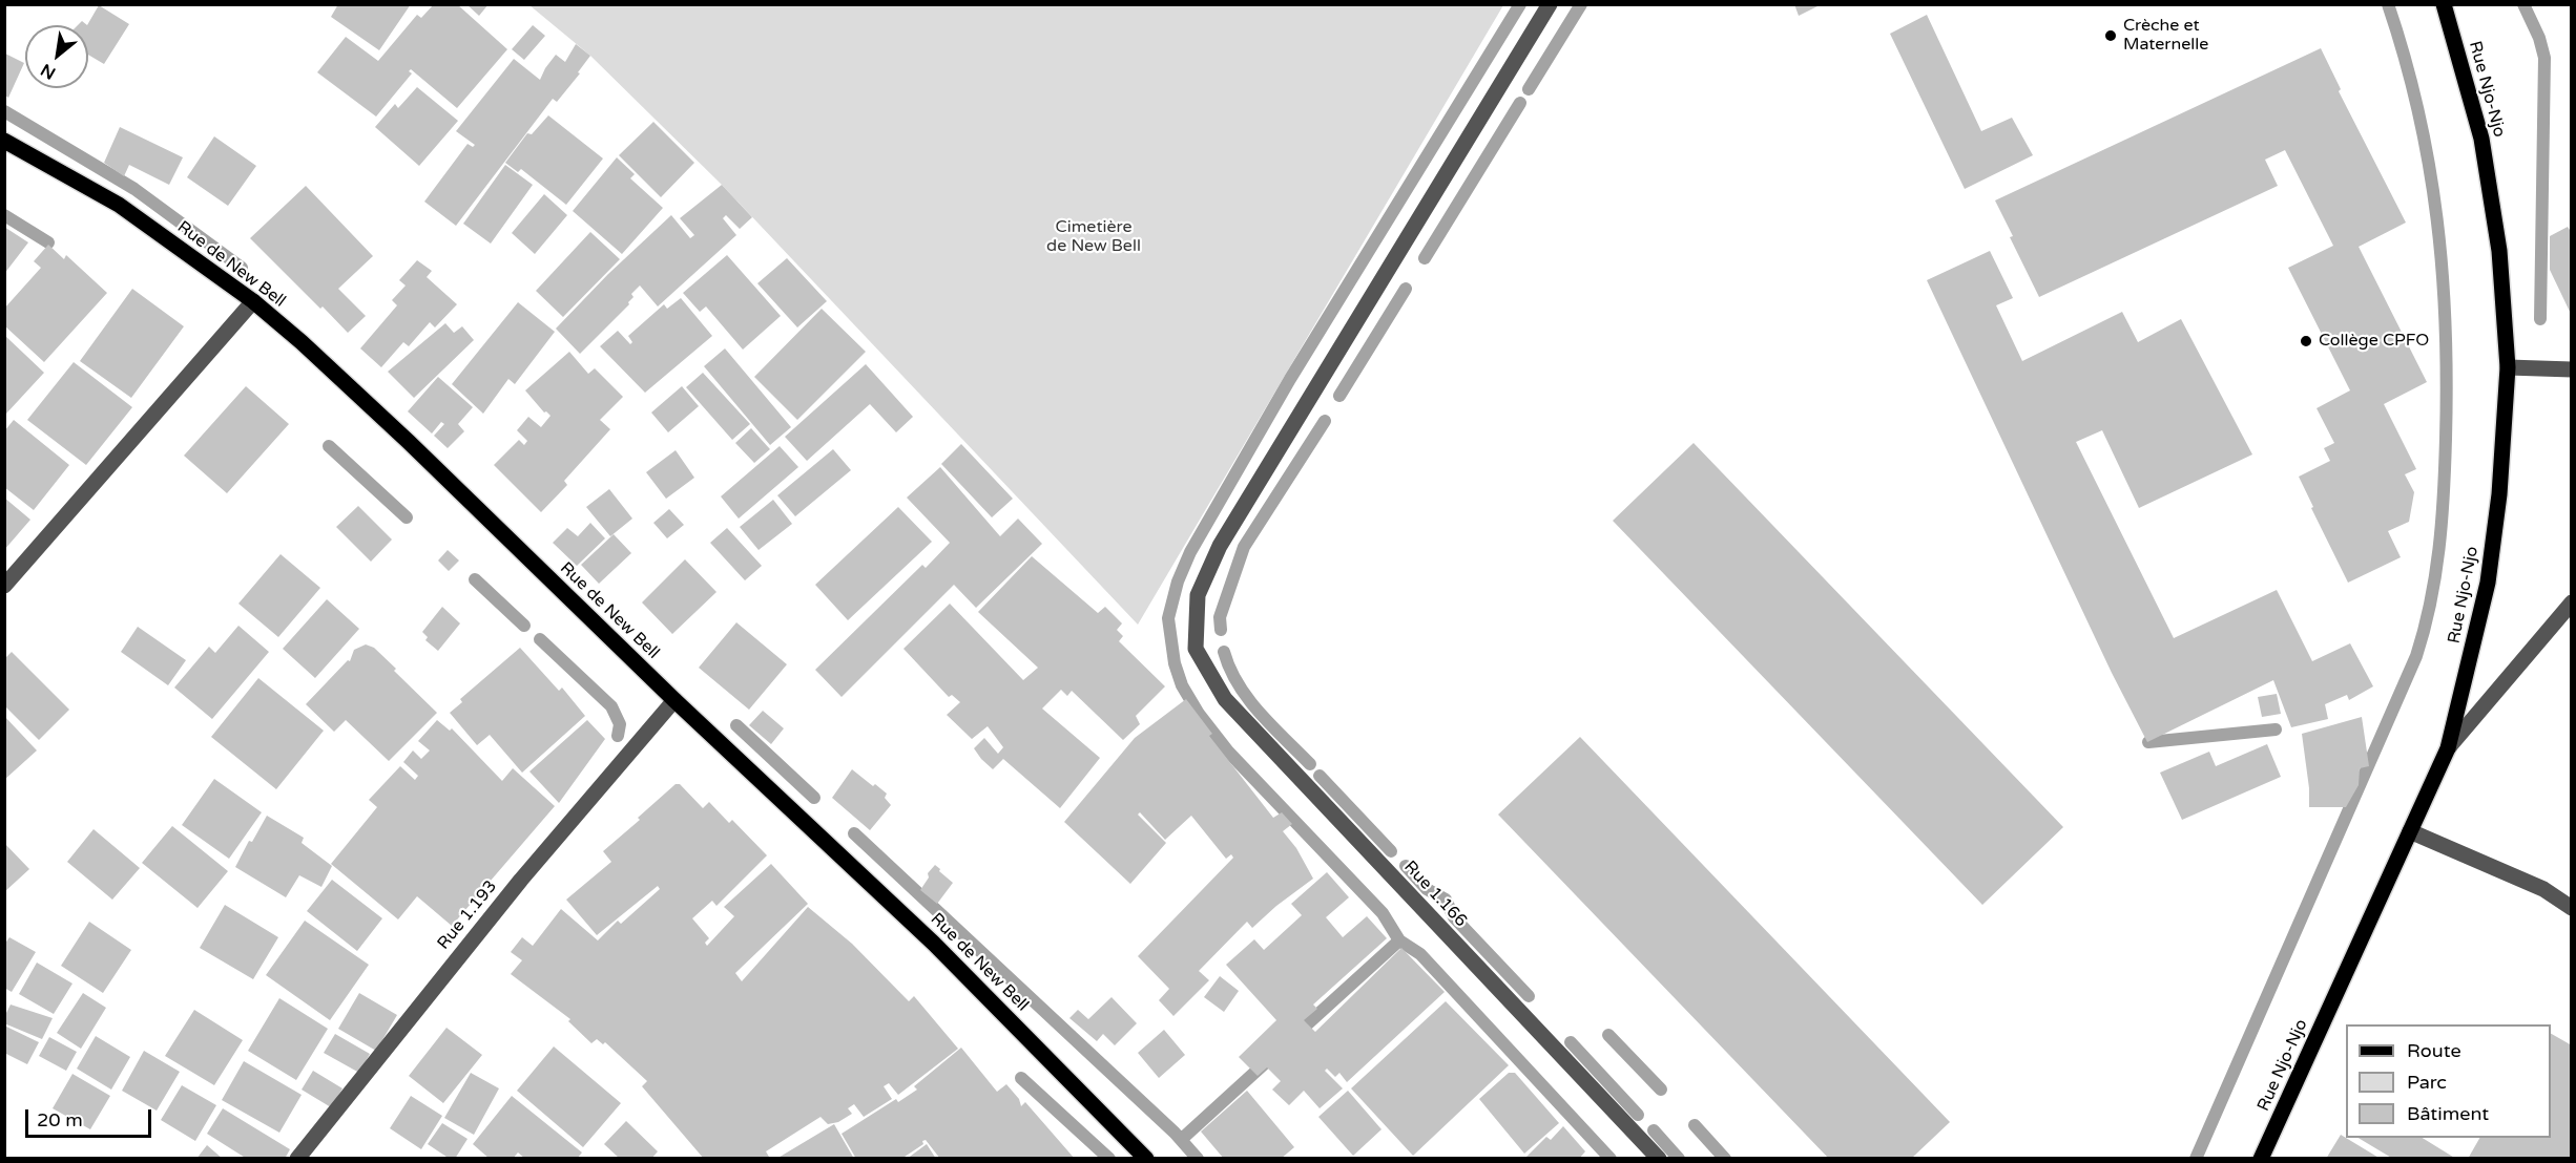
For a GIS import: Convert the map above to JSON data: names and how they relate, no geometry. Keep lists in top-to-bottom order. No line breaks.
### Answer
{"streets":{"main road":["Rue Njo-Njo","Rue de New Bell"],"street":["Rue 1.166","Rue 1.193"]},"crossings":[["Rue de New Bell","Rue 1.193"]],"parks":["Cimetière de New Bell"],"places":["Crèche et Maternelle","Collège CPFO"],"legend":["Route","Parc","Bâtiment"],"scale_bar":"20 m","north":"bottom left"}
